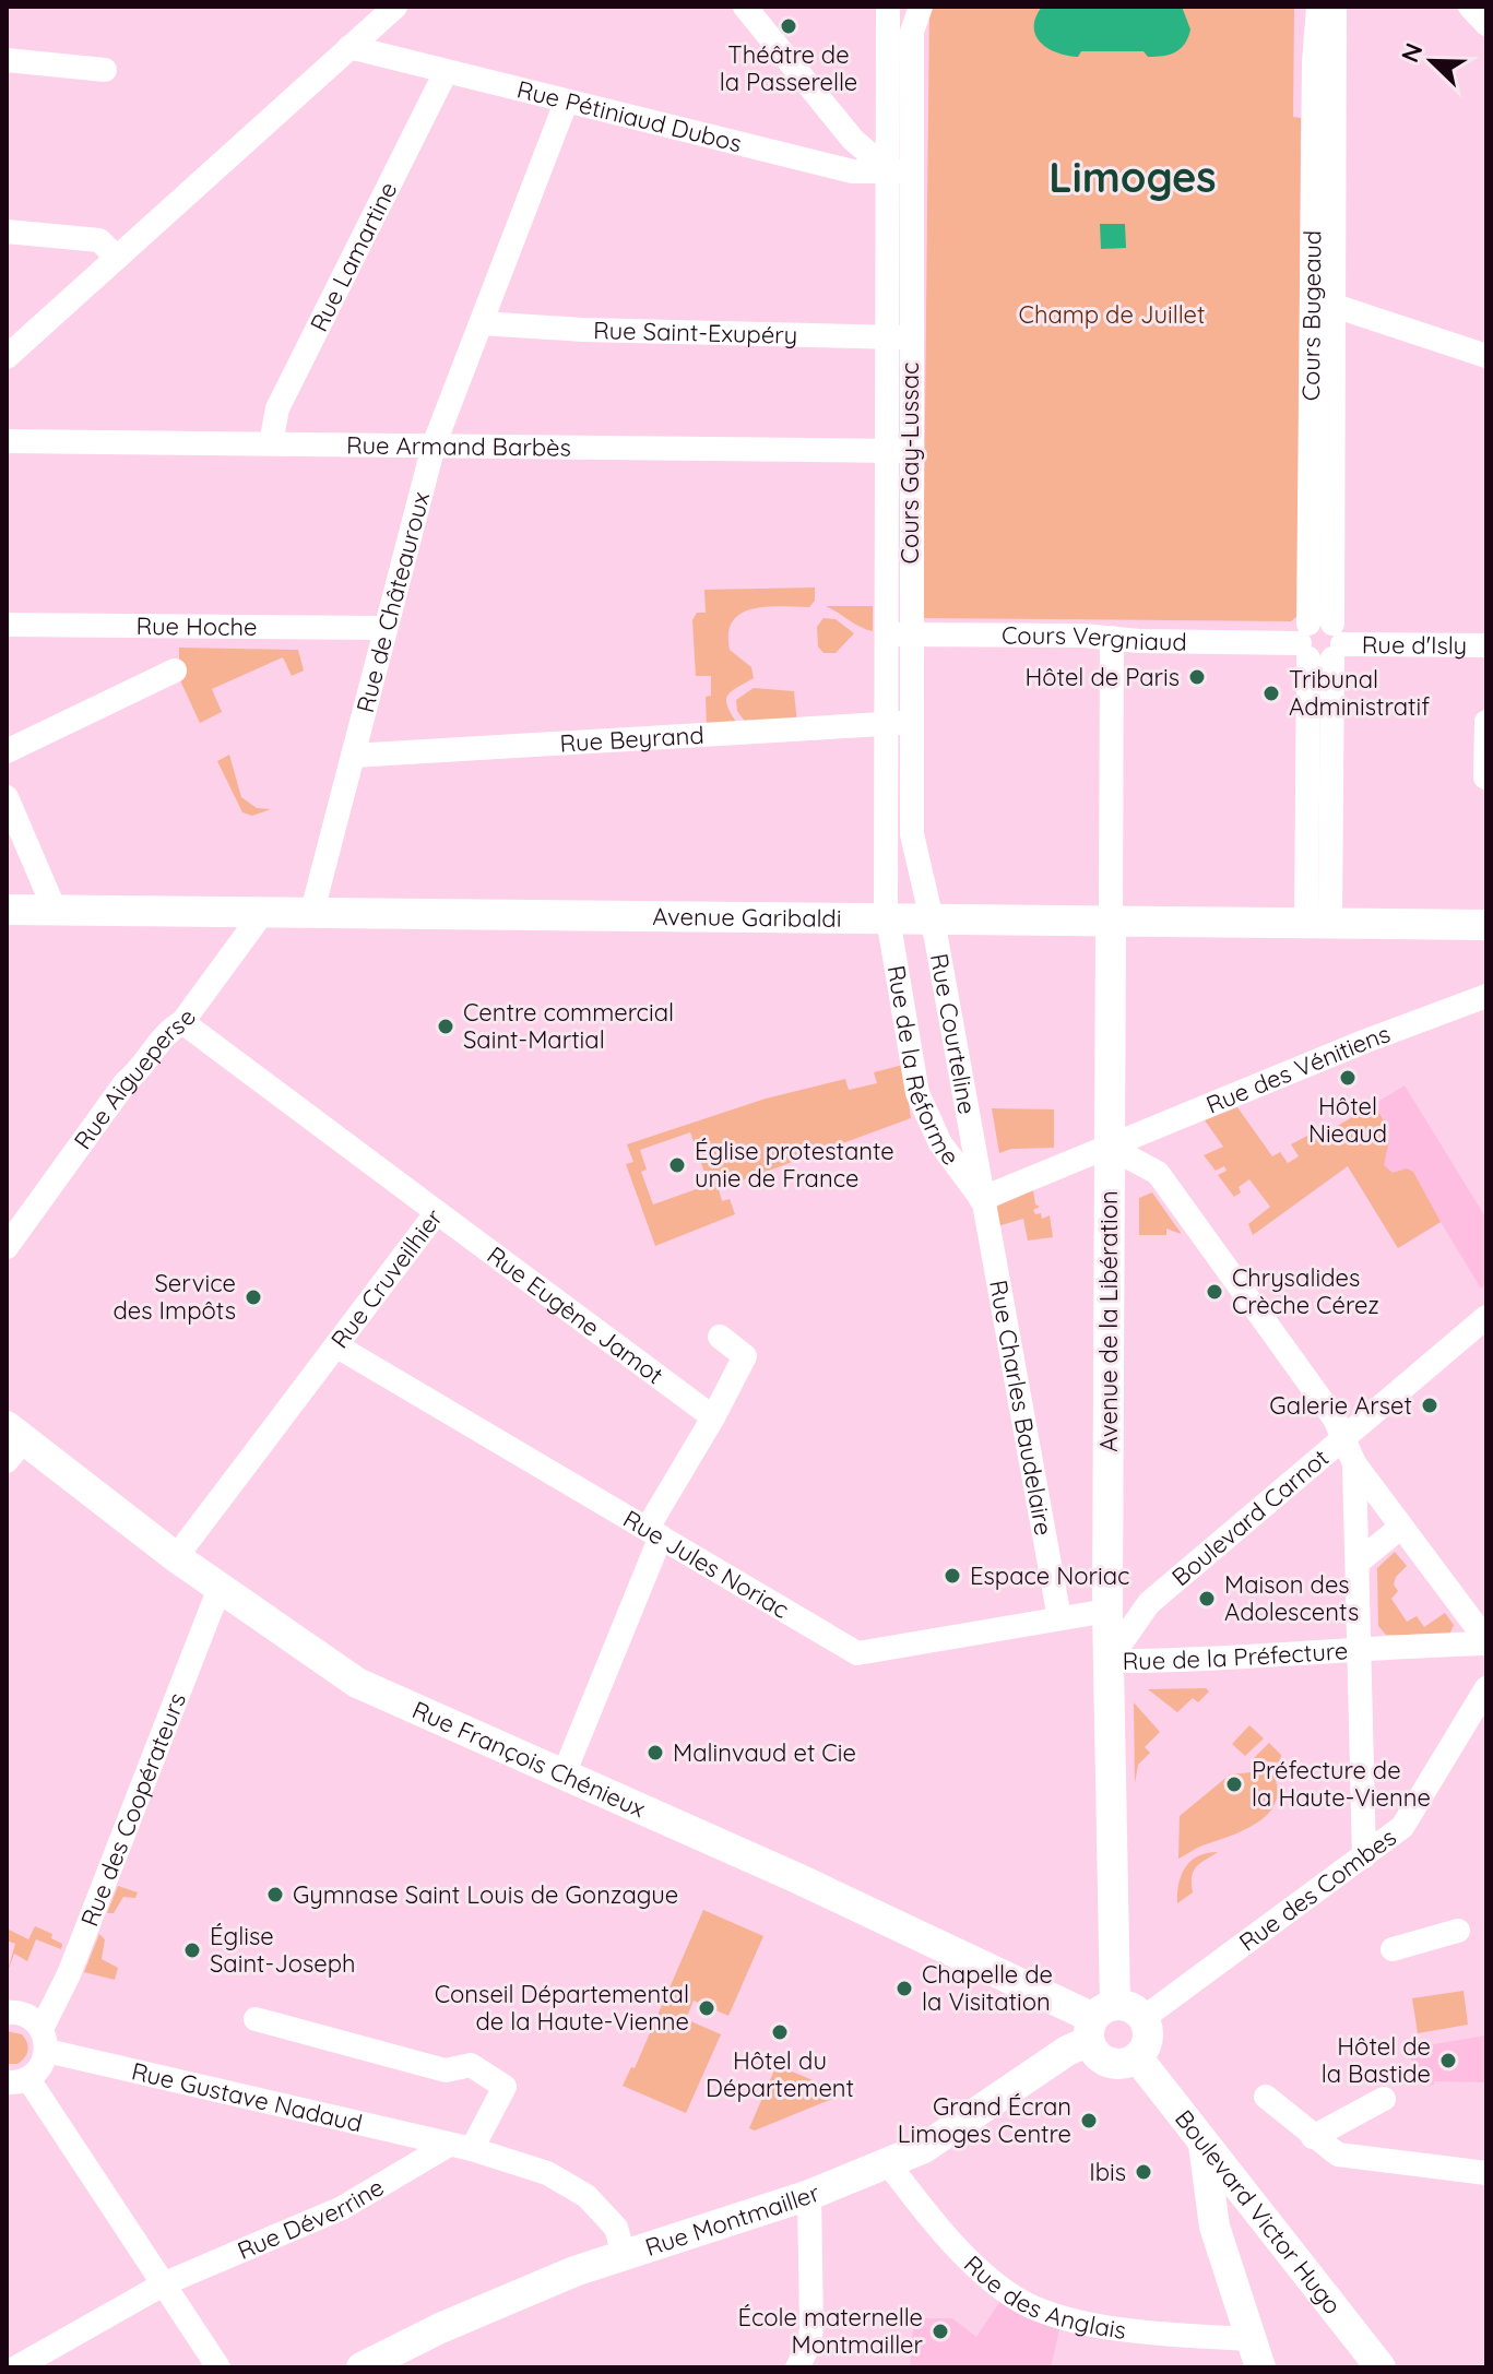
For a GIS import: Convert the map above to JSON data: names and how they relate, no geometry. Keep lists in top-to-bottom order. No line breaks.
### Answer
{"streets":{"main road":["Avenue Garibaldi","Avenue de la Libération","Rue François Chénieux","Boulevard Victor Hugo","Rue Montmailler"],"street":["Rue Pétiniaud Dubos","Rue Lamartine","Cours Bugeaud","Rue Saint-Exupéry","Rue Armand Barbès","Cours Gay-Lussac","Rue de Châteauroux","Rue Hoche","Cours Vergniaud","Rue d'Isly","Rue Beyrand","Rue Courteline","Rue de la Réforme","Rue des Vénitiens","Rue Aigueperse","Rue Cruveilhier","Rue Eugène Jamot","Rue Charles Baudelaire","Boulevard Carnot","Rue Jules Noriac","Rue de la Préfecture","Rue des Coopérateurs","Rue des Combes","Rue Gustave Nadaud","Rue Déverrine","Rue des Anglais"]},"crossings":[["Rue Pétiniaud Dubos","Rue Lamartine"],["Rue Pétiniaud Dubos","Cours Gay-Lussac"],["Rue Pétiniaud Dubos","Rue de Châteauroux"],["Rue Lamartine","Rue Armand Barbès"],["Cours Bugeaud","Cours Vergniaud"],["Cours Bugeaud","Rue d'Isly"],["Cours Bugeaud","Avenue Garibaldi"],["Rue Saint-Exupéry","Cours Gay-Lussac"],["Rue Saint-Exupéry","Rue de Châteauroux"],["Rue Armand Barbès","Cours Gay-Lussac"],["Rue Armand Barbès","Rue de Châteauroux"],["Cours Gay-Lussac","Cours Vergniaud"],["Cours Gay-Lussac","Rue Beyrand"],["Cours Gay-Lussac","Avenue Garibaldi"],["Cours Gay-Lussac","Rue Courteline"],["Cours Gay-Lussac","Rue de la Réforme"],["Rue de Châteauroux","Rue Hoche"],["Rue de Châteauroux","Rue Beyrand"],["Rue de Châteauroux","Avenue Garibaldi"],["Cours Vergniaud","Rue d'Isly"],["Cours Vergniaud","Avenue de la Libération"],["Avenue Garibaldi","Rue Courteline"],["Avenue Garibaldi","Rue de la Réforme"],["Avenue Garibaldi","Rue Aigueperse"],["Avenue Garibaldi","Avenue de la Libération"],["Rue Courteline","Rue de la Réforme"],["Rue Courteline","Rue des Vénitiens"],["Rue Courteline","Rue Charles Baudelaire"],["Rue de la Réforme","Rue des Vénitiens"],["Rue de la Réforme","Rue Charles Baudelaire"],["Rue des Vénitiens","Avenue de la Libération"],["Rue des Vénitiens","Rue Charles Baudelaire"],["Rue Aigueperse","Rue Cruveilhier"],["Rue Cruveilhier","Rue Eugène Jamot"],["Rue Cruveilhier","Rue Jules Noriac"],["Rue Cruveilhier","Rue François Chénieux"],["Avenue de la Libération","Boulevard Carnot"],["Avenue de la Libération","Rue Jules Noriac"],["Avenue de la Libération","Rue de la Préfecture"],["Avenue de la Libération","Rue François Chénieux"],["Avenue de la Libération","Rue des Combes"],["Avenue de la Libération","Boulevard Victor Hugo"],["Avenue de la Libération","Rue Montmailler"],["Rue Charles Baudelaire","Rue Jules Noriac"],["Boulevard Carnot","Rue de la Préfecture"],["Rue François Chénieux","Rue des Coopérateurs"],["Rue François Chénieux","Rue des Combes"],["Rue François Chénieux","Boulevard Victor Hugo"],["Rue François Chénieux","Rue Montmailler"],["Rue des Coopérateurs","Rue Gustave Nadaud"],["Rue des Combes","Boulevard Victor Hugo"],["Rue des Combes","Rue Montmailler"],["Rue Gustave Nadaud","Rue Montmailler"],["Rue Gustave Nadaud","Rue Déverrine"],["Boulevard Victor Hugo","Rue Montmailler"],["Rue Montmailler","Rue des Anglais"]],"districts":["Limoges"],"parks":["Champ de Juillet"],"places":["Théâtre de la Passerelle","Hôtel de Paris","Tribunal Administratif","Centre commercial Saint-Martial","Hôtel Nieaud","Église protestante unie de France","Chrysalides Crèche Cérez","Service des Impôts","Galerie Arset","Espace Noriac","Maison des Adolescents","Malinvaud et Cie","Préfecture de la Haute-Vienne","Gymnase Saint Louis de Gonzague","Église Saint-Joseph","Chapelle de la Visitation","Conseil Départemental de la Haute-Vienne","Hôtel du Département","Hôtel de la Bastide","Grand Écran Limoges Centre","Ibis","École maternelle Montmailler"],"north":"top left"}
